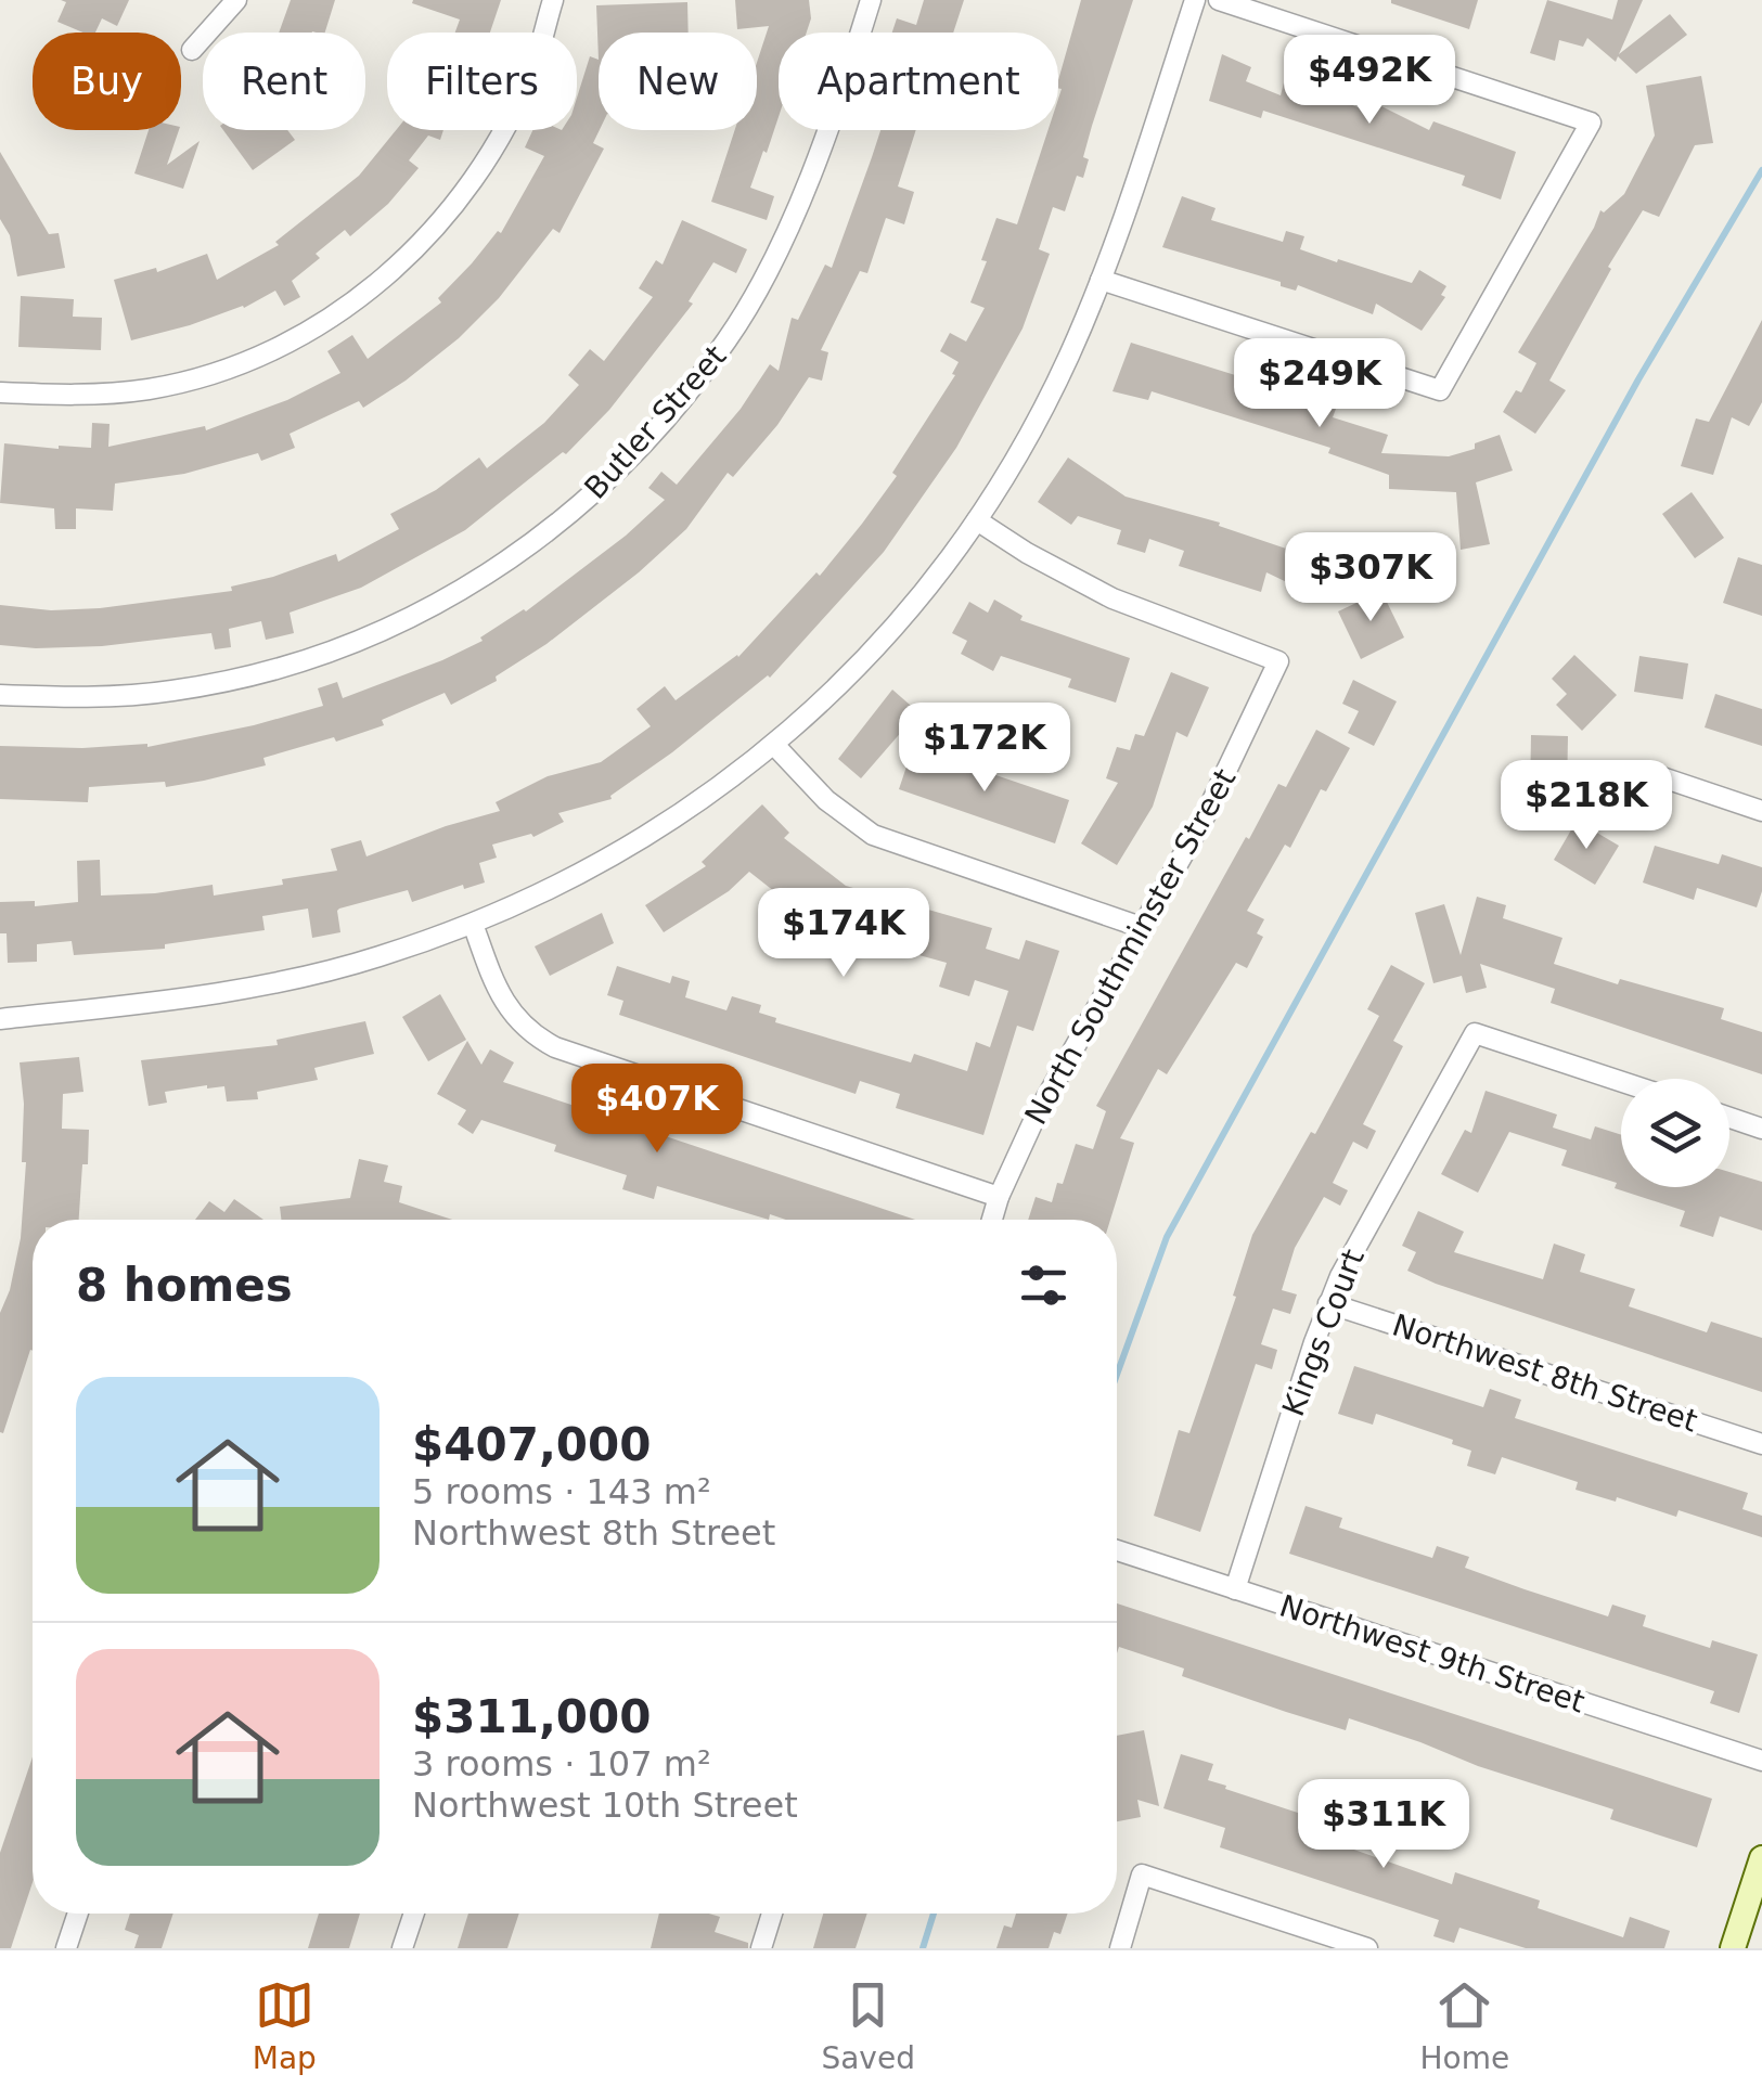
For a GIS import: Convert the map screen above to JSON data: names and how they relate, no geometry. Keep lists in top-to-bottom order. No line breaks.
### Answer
{"streets":{"street":["Butler Street","North Southminster Street","Kings Court","Northwest 8th Street","Northwest 9th Street"]},"crossings":[["Kings Court","Northwest 8th Street"],["Kings Court","Northwest 9th Street"]],"page":{"chip":["Buy","Rent","Filters","New","Apartment"],"price":["$492K","$249K","$307K","$172K","$218K","$174K","$407K","$311K"],"heading":"8 homes","list":[{"name":"$407,000","note":"5 rooms · 143 m² · Northwest 8th Street"},{"name":"$311,000","note":"3 rooms · 107 m² · Northwest 10th Street"}],"tabs":["Map","Saved","Home"]}}
